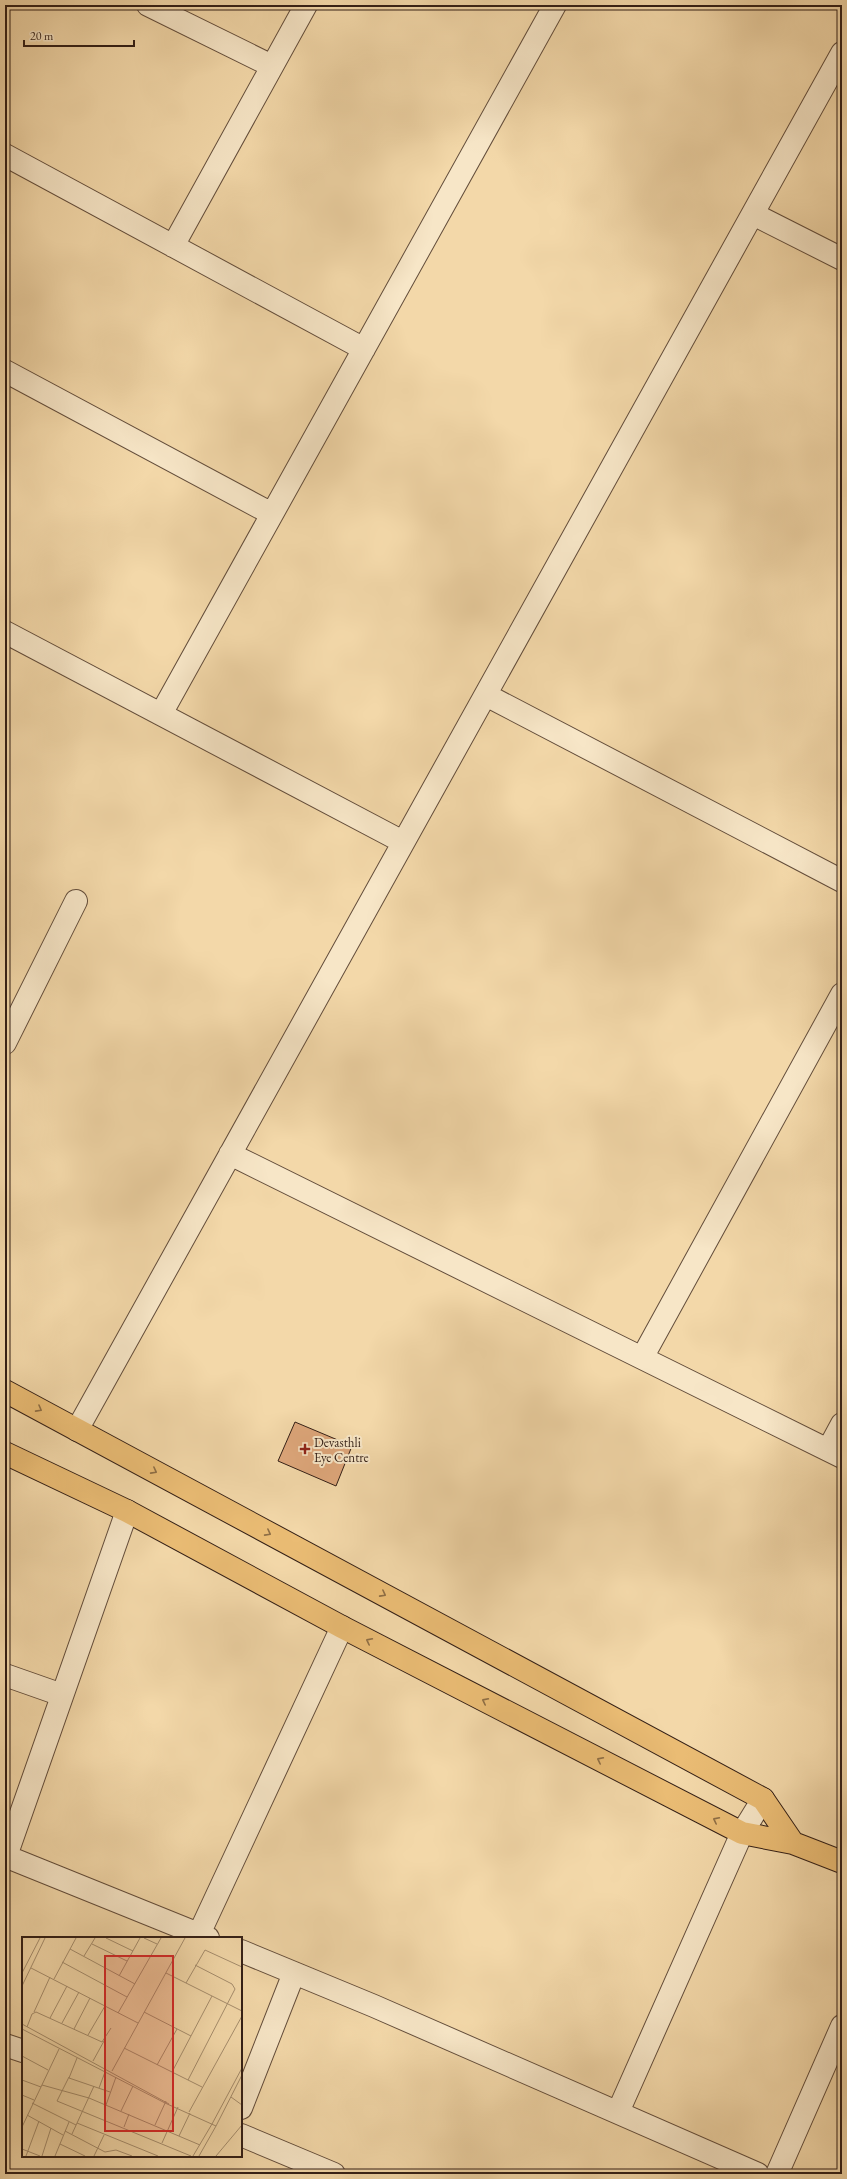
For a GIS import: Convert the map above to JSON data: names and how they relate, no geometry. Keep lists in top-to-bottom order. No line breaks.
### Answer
{"places":{"health":["Devasthli Eye Centre"]},"scale_bar":"20 m"}
